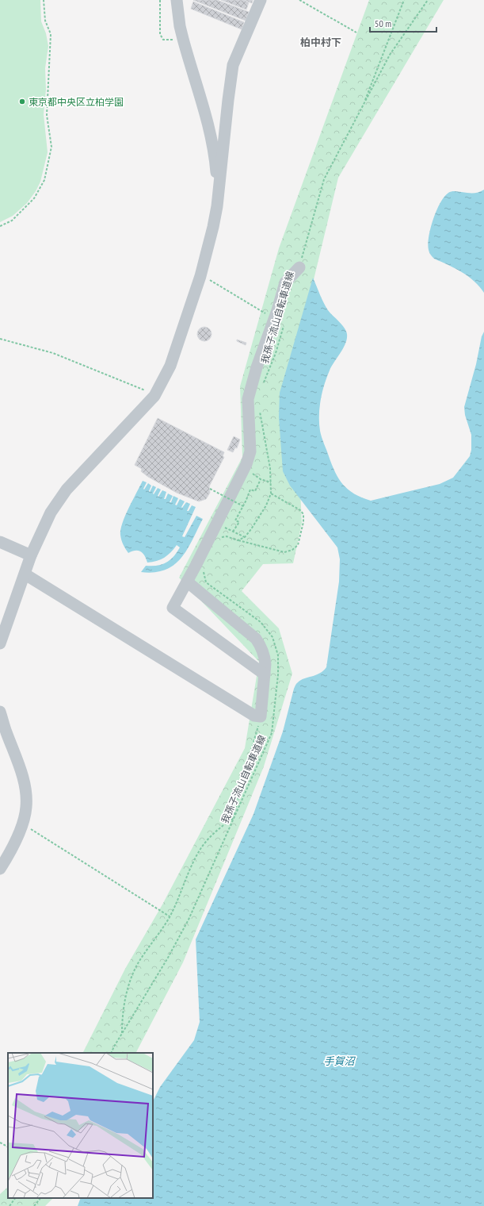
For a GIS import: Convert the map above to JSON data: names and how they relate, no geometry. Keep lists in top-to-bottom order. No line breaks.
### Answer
{"streets":{"path":["我孫子流山自転車道線"]},"districts":["柏中村下"],"water":["手賀沼"],"places":["東京都中央区立柏学園"],"scale_bar":"50 m"}
